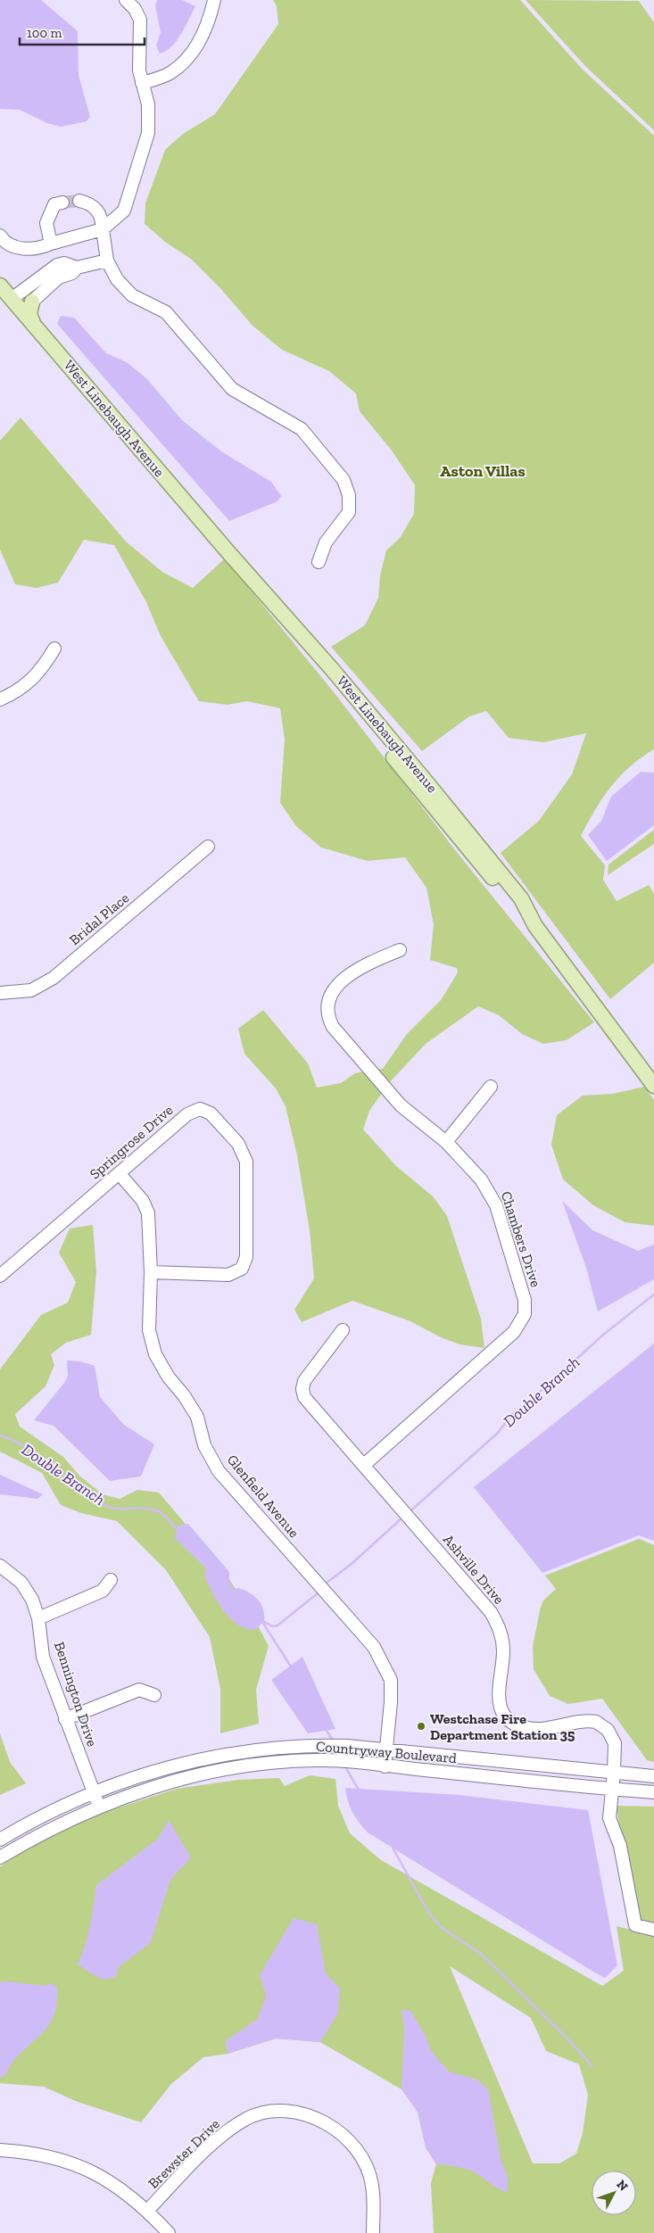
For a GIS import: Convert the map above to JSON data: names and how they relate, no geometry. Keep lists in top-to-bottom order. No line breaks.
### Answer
{"streets":{"main road":["West Linebaugh Avenue"],"street":["Bridal Place","Springrose Drive","Chambers Drive","Glenfield Avenue","Ashville Drive","Bennington Drive","Countryway Boulevard","Brewster Drive"]},"crossings":[["Springrose Drive","Glenfield Avenue"],["Chambers Drive","Ashville Drive"],["Glenfield Avenue","Countryway Boulevard"],["Ashville Drive","Countryway Boulevard"],["Bennington Drive","Countryway Boulevard"]],"districts":["Aston Villas"],"water":["Double Branch"],"places":["Westchase Fire Department Station 35"],"scale_bar":"100 m","north":"top right"}
